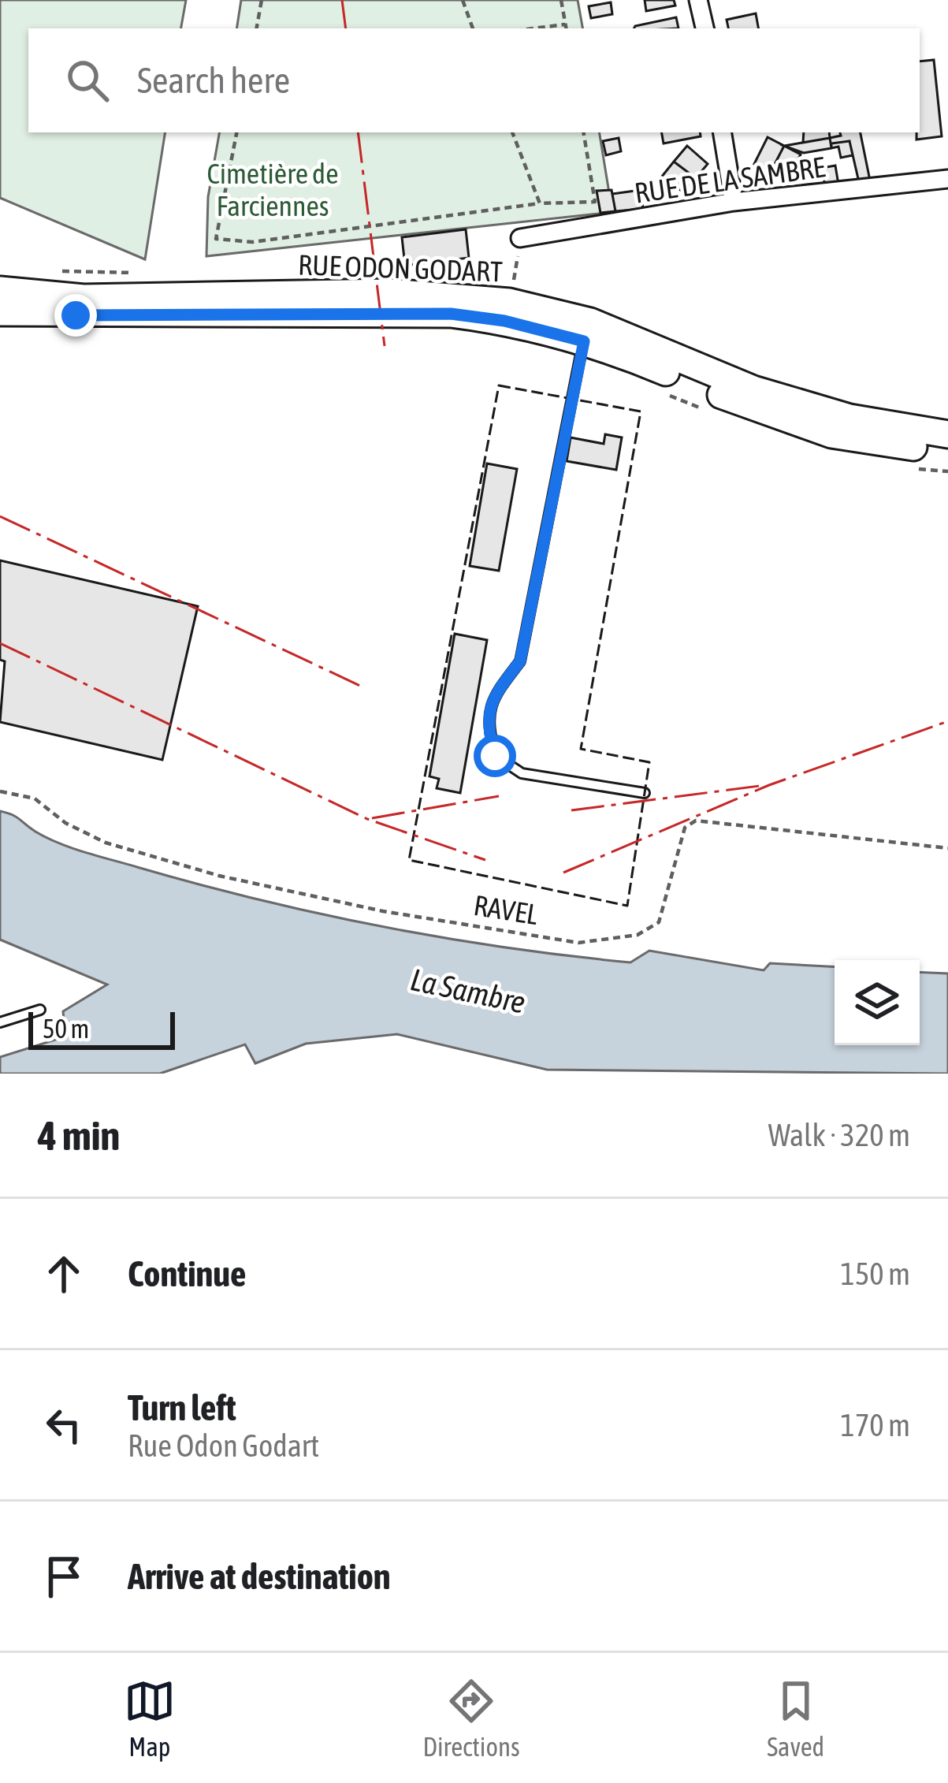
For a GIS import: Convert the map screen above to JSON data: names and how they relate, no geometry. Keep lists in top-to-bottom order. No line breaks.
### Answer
{"streets":{"main road":["RUE ODON GODART"],"street":["RUE DE LA SAMBRE"],"path":["RAVEL"]},"water":["La Sambre"],"parks":["Cimetière de Farciennes"],"scale_bar":"50 m","page":{"search":"Search here","scale":"50 m","heading":["4 min","Walk · 320 m"],"list":[["Continue","150 m"],["Turn left","Rue Odon Godart","170 m"],"Arrive at destination"],"nav":["Map","Directions","Saved"]}}
